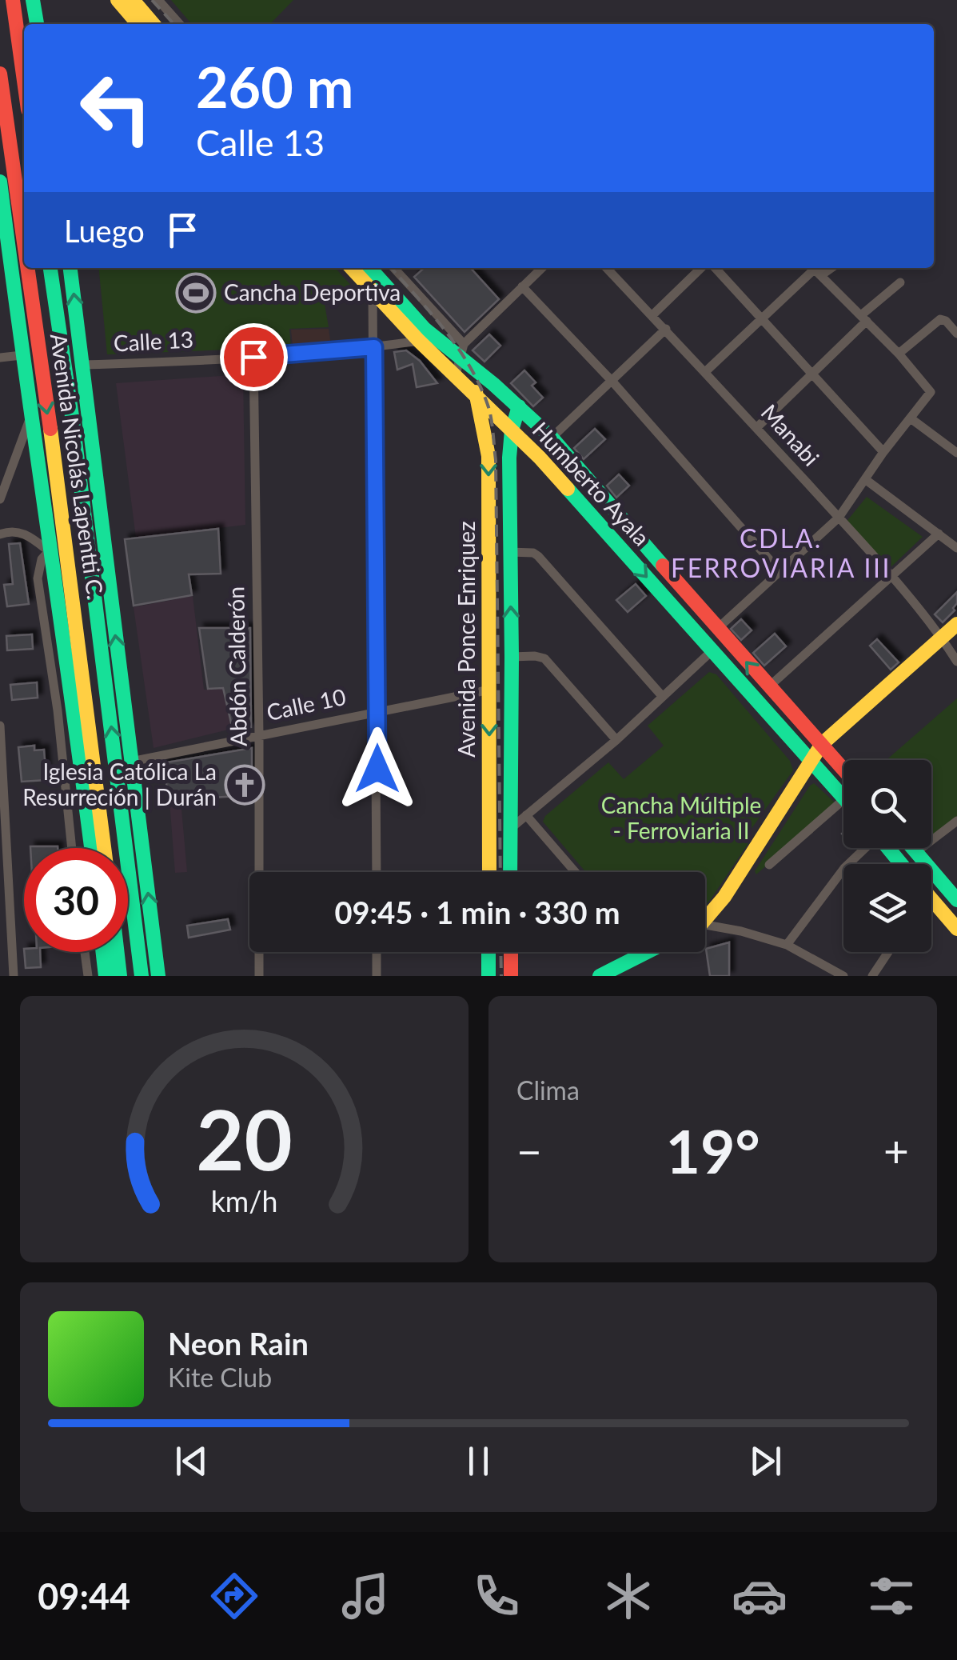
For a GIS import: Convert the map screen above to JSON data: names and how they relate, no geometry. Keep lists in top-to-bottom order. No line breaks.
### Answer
{"streets":{"main road":["Avenida Nicolás Lapentti C.","Humberto Ayala","Avenida Ponce Enriquez"],"street":["Calle 13","Manabi","Abdón Calderón","Calle 10"]},"crossings":[["Calle 13","Avenida Nicolás Lapentti C."],["Calle 13","Humberto Ayala"],["Calle 13","Abdón Calderón"],["Avenida Nicolás Lapentti C.","Calle 10"],["Humberto Ayala","Avenida Ponce Enriquez"],["Avenida Ponce Enriquez","Calle 10"],["Abdón Calderón","Calle 10"]],"districts":["CDLA. FERROVIARIA III"],"parks":["Cancha Múltiple - Ferroviaria II"],"places":{"sports":["Cancha Deportiva"],"church":["Iglesia Católica La Resurreción | Durán"]},"page":{"turn":["260 m","Calle 13"],"then":"Luego","limit":"30","trip":"09:45 · 1 min · 330 m","tile":"Clima","heat":["−","19°","+"],"song":["Neon Rain","Kite Club"],"tabs":"09:44","gauge":["20","km/h"]}}
